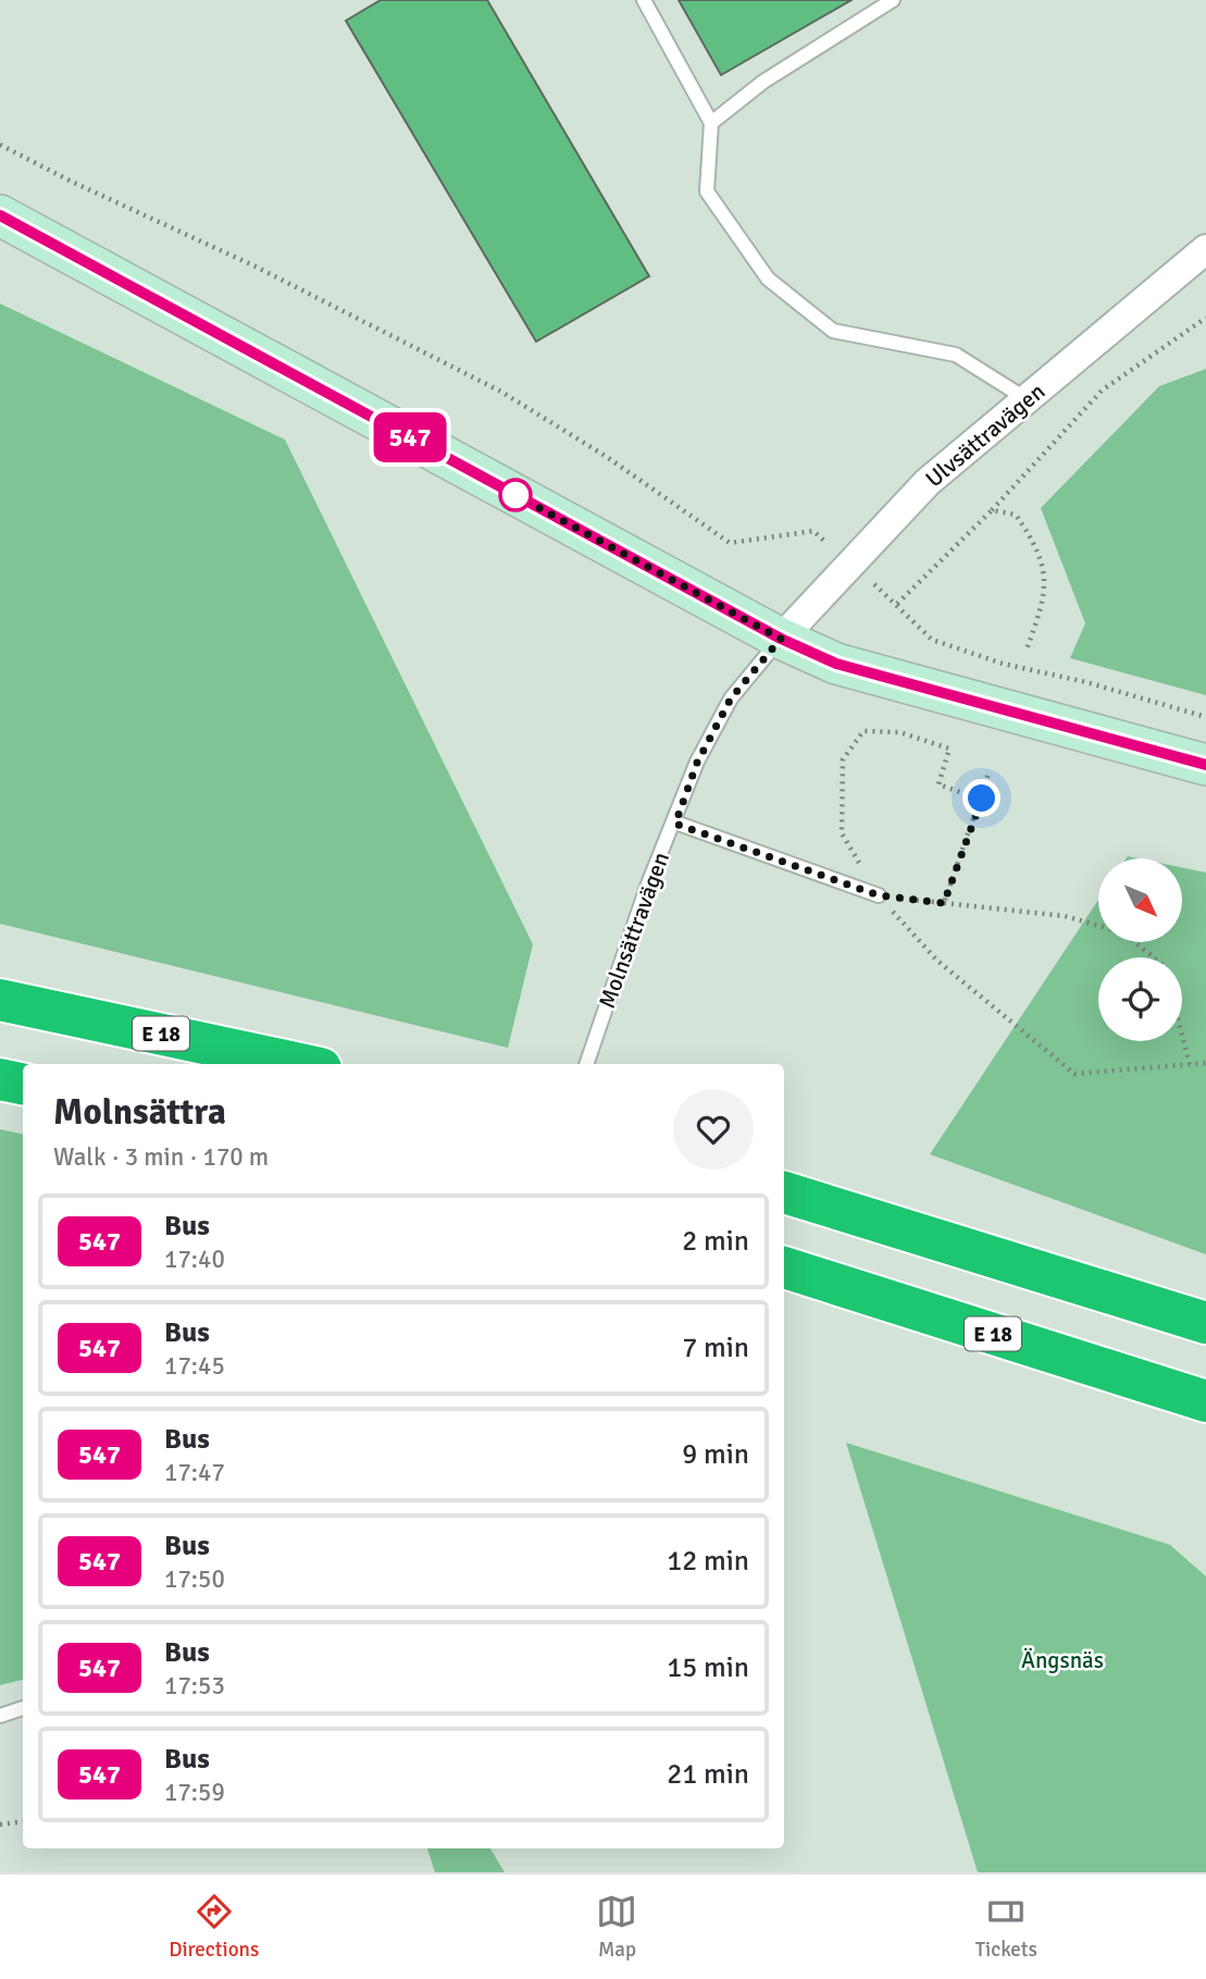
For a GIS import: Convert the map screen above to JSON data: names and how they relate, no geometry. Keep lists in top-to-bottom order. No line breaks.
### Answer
{"streets":{"highway":["E 18"],"street":["Ulvsättravägen"],"lane":["Molnsättravägen"]},"crossings":[["Ulvsättravägen","Molnsättravägen"]],"parks":["Ängsnäs"],"lines":["bus line 547"],"north":"bottom right","page":{"on_map":"547","heading":["Molnsättra","Walk · 3 min · 170 m"],"list":[{"mark":"547","name":"Bus","note":"17:40","value":"2 min"},{"mark":"547","name":"Bus","note":"17:45","value":"7 min"},{"mark":"547","name":"Bus","note":"17:47","value":"9 min"},{"mark":"547","name":"Bus","note":"17:50","value":"12 min"},{"mark":"547","name":"Bus","note":"17:53","value":"15 min"},{"mark":"547","name":"Bus","note":"17:59","value":"21 min"}],"tabs":["Directions","Map","Tickets"]}}
